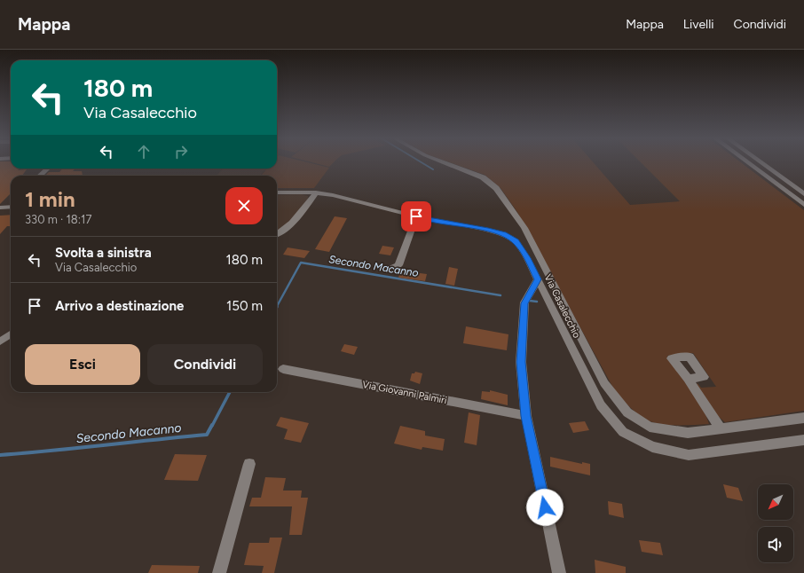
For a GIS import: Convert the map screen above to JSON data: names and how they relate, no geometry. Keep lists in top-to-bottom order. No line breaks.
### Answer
{"streets":{"street":["Via Casalecchio","Via Giovanni Palmiri"]},"water":["Secondo Macanno"],"north":"bottom left","page":{"header":"Mappa","nav":["Mappa","Livelli","Condividi"],"turn":["180 m","Via Casalecchio"],"heading":["1 min","330 m · 18:17"],"list":[{"name":"Svolta a sinistra","note":"Via Casalecchio","value":"180 m"},{"name":"Arrivo a destinazione","value":"150 m"}],"buttons":["Esci","Condividi"]}}
